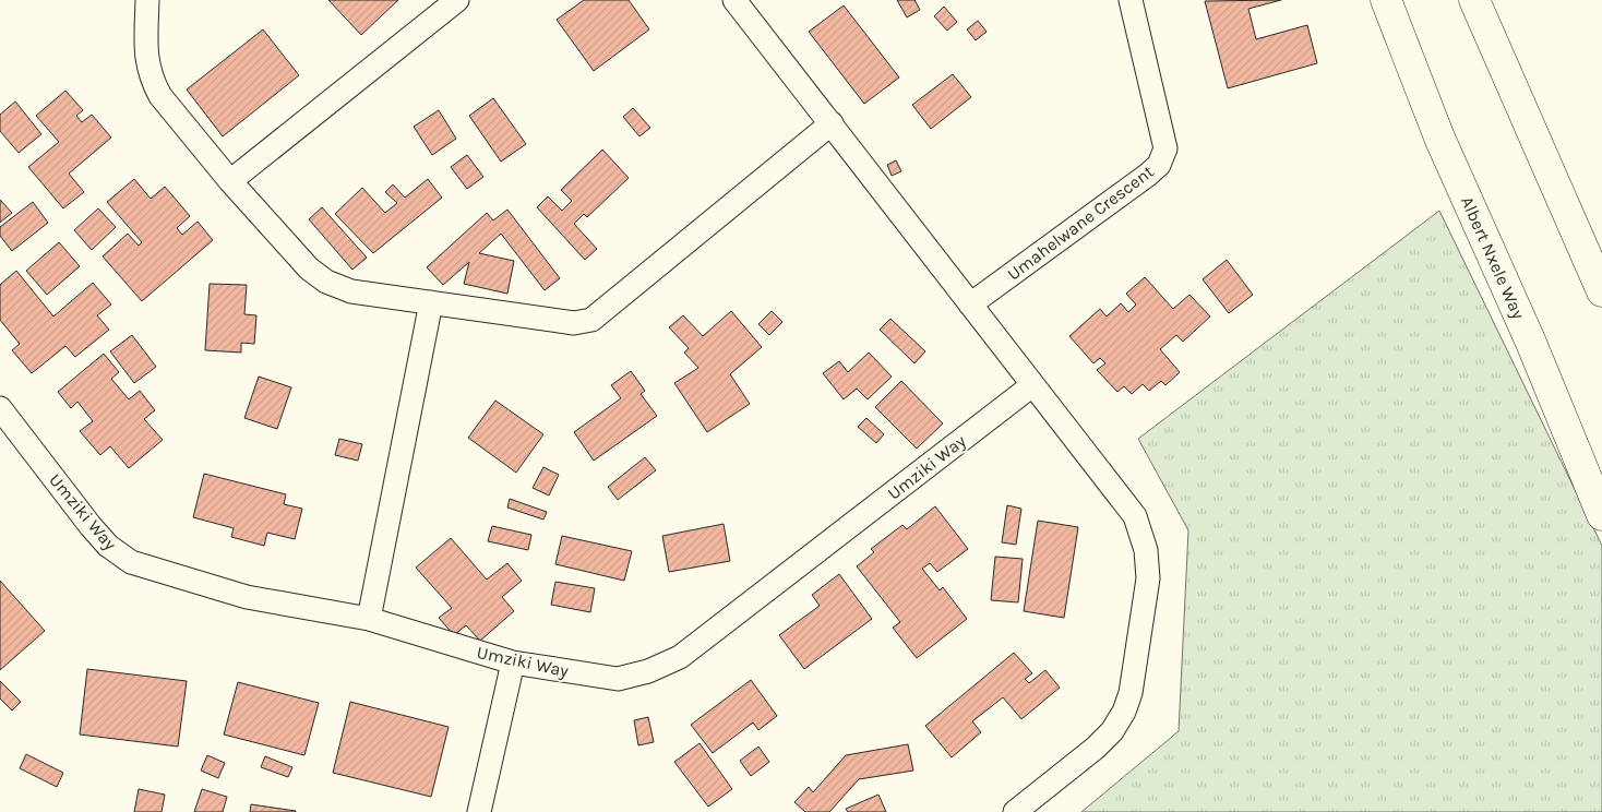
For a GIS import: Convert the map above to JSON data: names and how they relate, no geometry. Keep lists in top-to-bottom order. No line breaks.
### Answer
{"streets":{"main road":["Albert Nxele Way"],"street":["Umahelwane Crescent","Umziki Way"]}}
